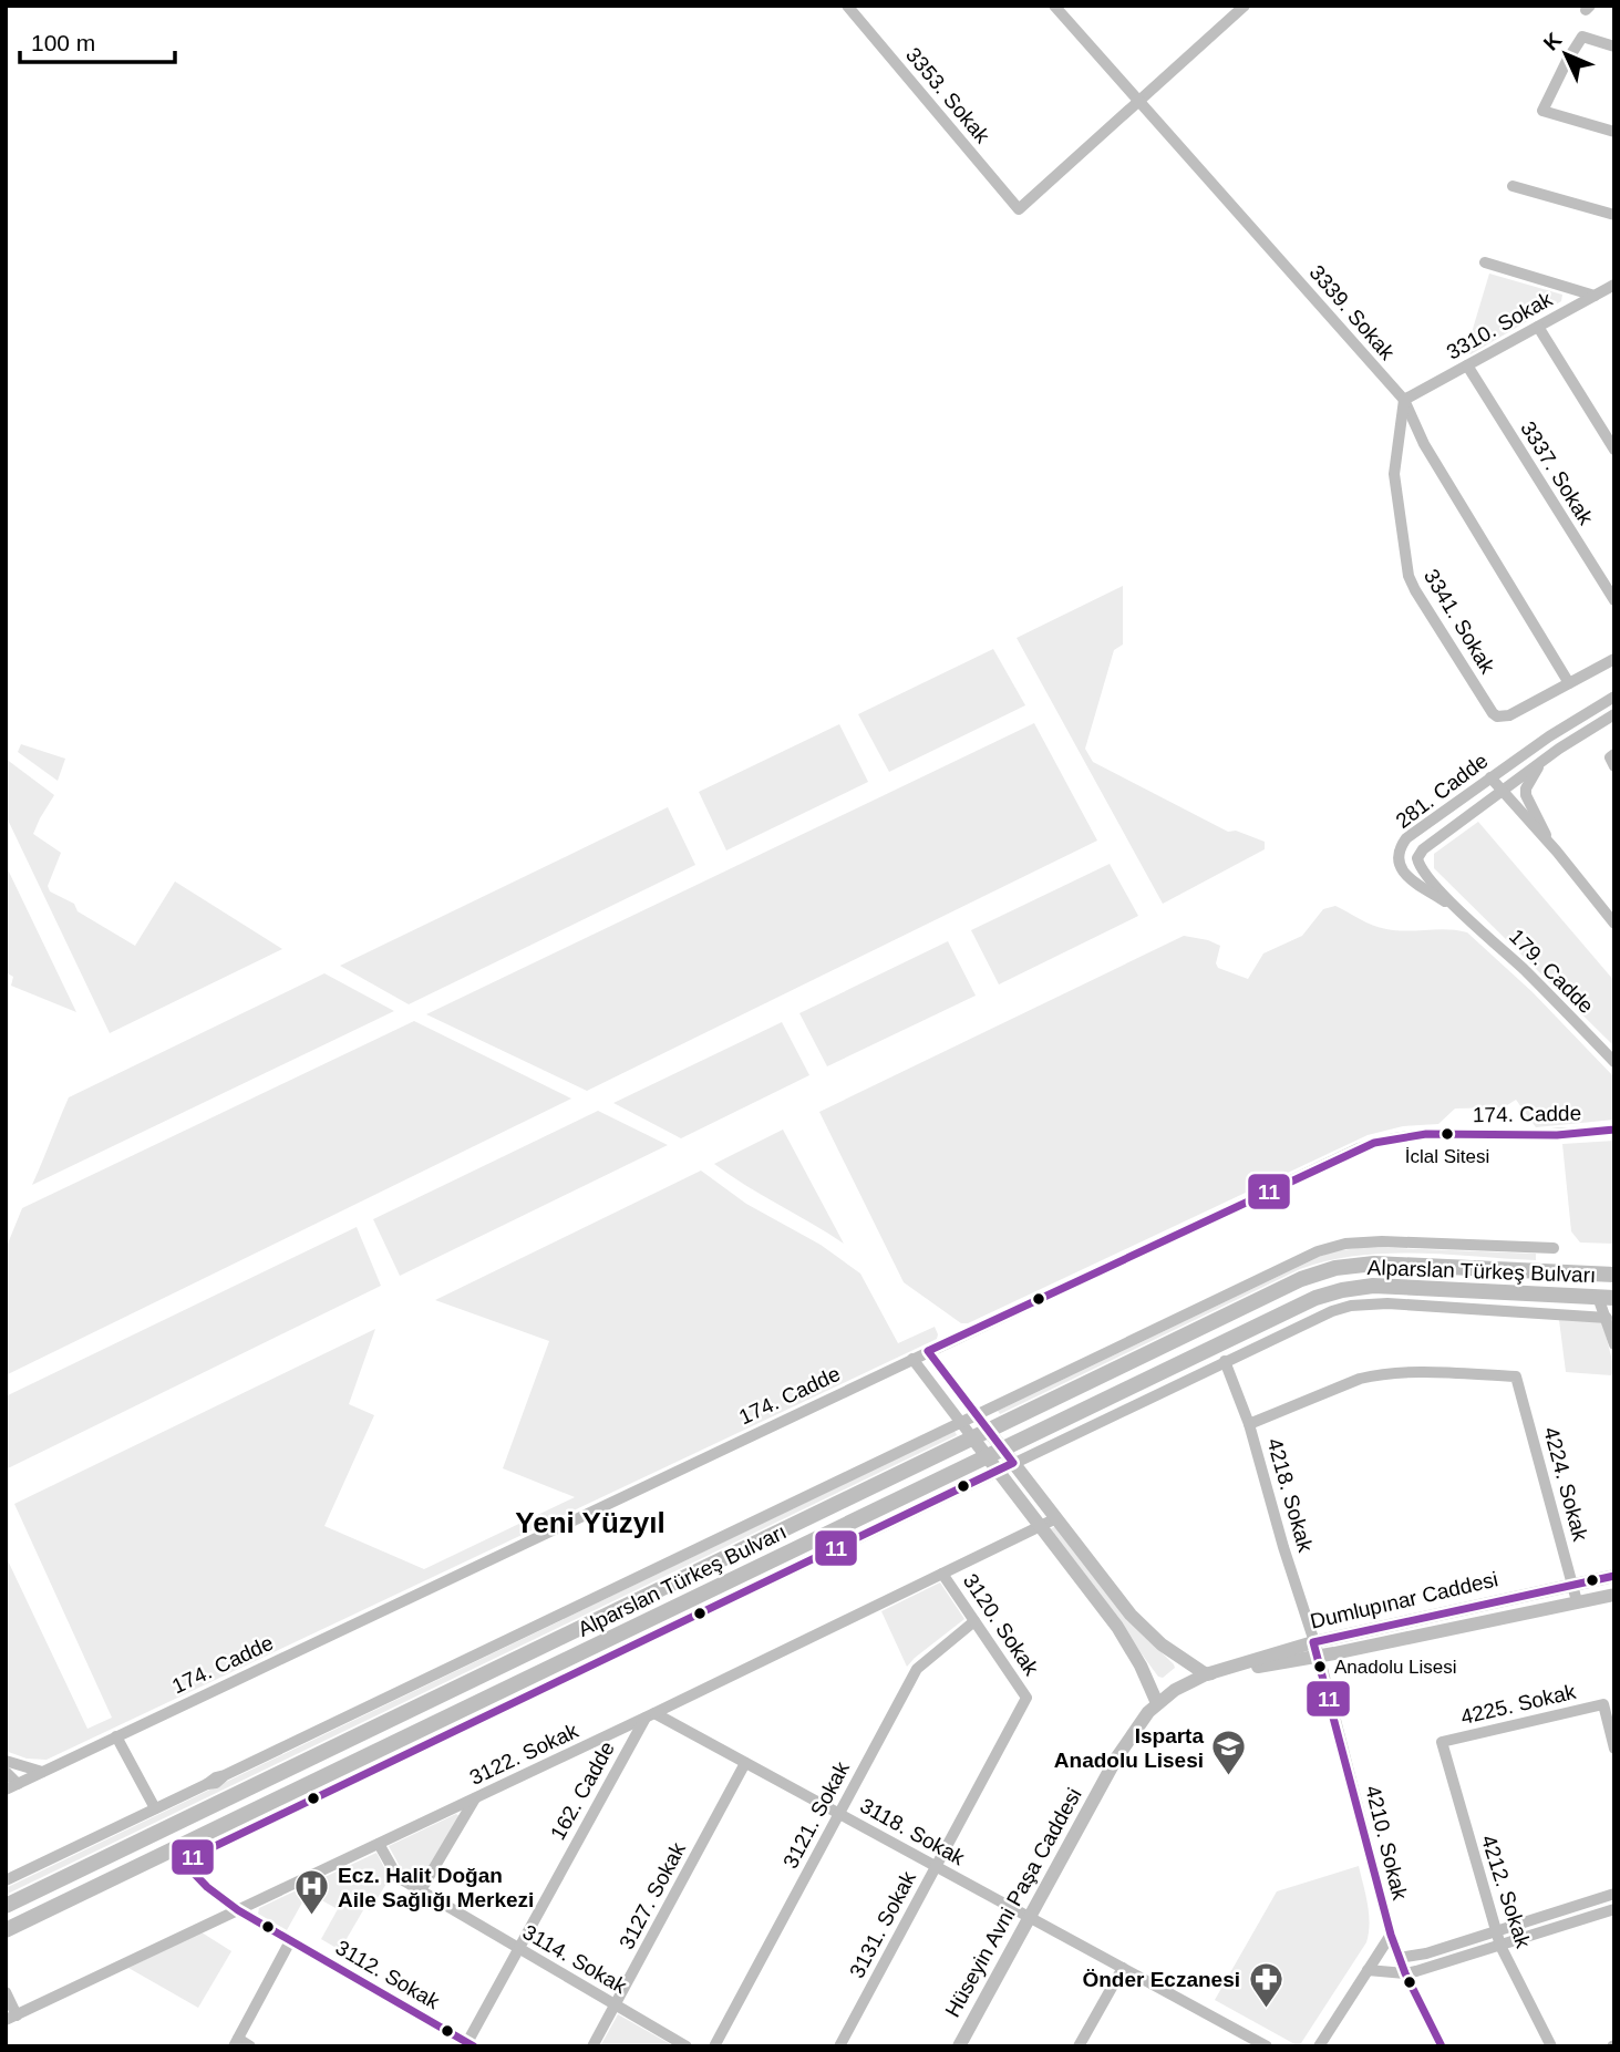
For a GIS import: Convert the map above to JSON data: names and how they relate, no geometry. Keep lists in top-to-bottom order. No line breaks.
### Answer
{"streets":{"highway":["Alparslan Türkeş Bulvarı"],"main road":["Dumlupınar Caddesi","Hüseyin Avni Paşa Caddesi"],"street":["3353. Sokak","3339. Sokak","3310. Sokak","3337. Sokak","3341. Sokak","281. Cadde","179. Cadde","174. Cadde","4224. Sokak","4218. Sokak","3120. Sokak","4225. Sokak","3122. Sokak","162. Cadde","3121. Sokak","3118. Sokak","4210. Sokak","4212. Sokak","3127. Sokak","3131. Sokak","3114. Sokak","3112. Sokak"]},"crossings":[["3353. Sokak","3339. Sokak"],["3339. Sokak","3310. Sokak"],["3339. Sokak","3341. Sokak"],["3310. Sokak","3337. Sokak"],["3310. Sokak","3341. Sokak"],["281. Cadde","179. Cadde"],["Alparslan Türkeş Bulvarı","3112. Sokak"],["4224. Sokak","4218. Sokak"],["4224. Sokak","Dumlupınar Caddesi"],["4218. Sokak","Dumlupınar Caddesi"],["4218. Sokak","4210. Sokak"],["Dumlupınar Caddesi","4210. Sokak"],["Dumlupınar Caddesi","Hüseyin Avni Paşa Caddesi"],["3120. Sokak","3122. Sokak"],["3120. Sokak","3121. Sokak"],["3120. Sokak","3131. Sokak"],["4225. Sokak","4212. Sokak"],["3122. Sokak","162. Cadde"],["3122. Sokak","3118. Sokak"],["3122. Sokak","3114. Sokak"],["3122. Sokak","3112. Sokak"],["162. Cadde","3118. Sokak"],["162. Cadde","3114. Sokak"],["162. Cadde","3112. Sokak"],["3121. Sokak","3118. Sokak"],["3118. Sokak","3127. Sokak"],["3118. Sokak","Hüseyin Avni Paşa Caddesi"],["3118. Sokak","3131. Sokak"],["3127. Sokak","3114. Sokak"]],"districts":["Yeni Yüzyıl"],"places":{"other":["İclal Sitesi","Anadolu Lisesi"],"school or university":["Isparta Anadolu Lisesi"],"hospital":["Ecz. Halit Doğan Aile Sağlığı Merkezi"],"pharmacy":["Önder Eczanesi"]},"lines":["transit line 11"],"scale_bar":"100 m","north":"top left"}
